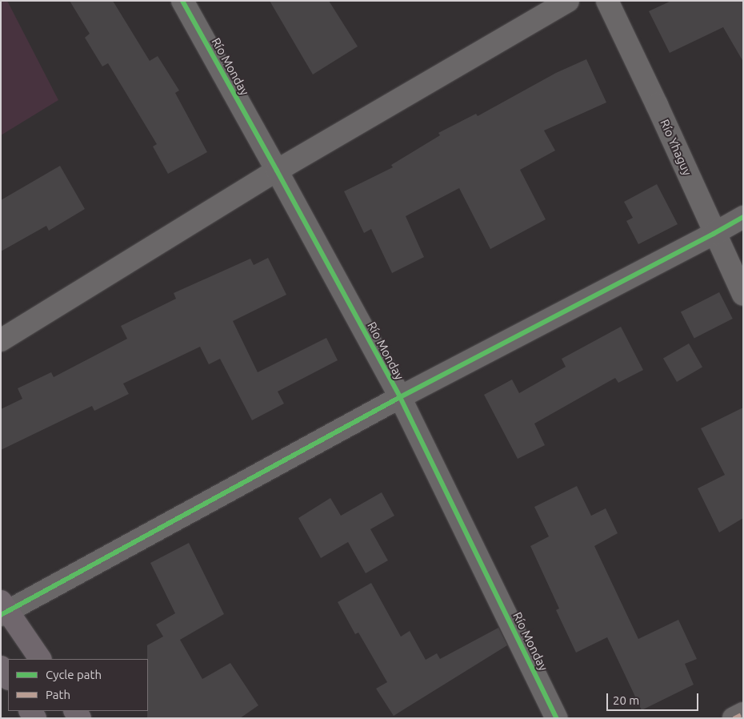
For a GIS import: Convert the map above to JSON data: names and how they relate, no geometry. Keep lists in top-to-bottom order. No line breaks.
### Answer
{"streets":{"street":["Río Monday","Río Yhaguy"]},"legend":["Cycle path","Path"],"scale_bar":"20 m"}
